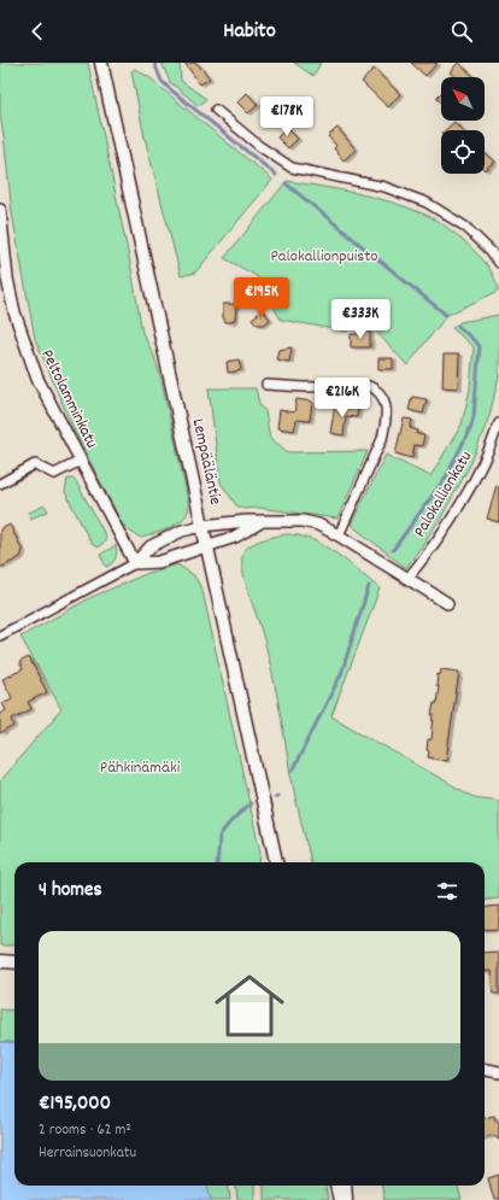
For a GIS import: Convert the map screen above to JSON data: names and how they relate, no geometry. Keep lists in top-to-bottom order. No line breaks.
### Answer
{"streets":{"main road":["Lempääläntie"],"street":["Peltolamminkatu","Palokallionkatu"]},"parks":["Palokallionpuisto","Pähkinämäki"],"north":"top left","page":{"header":"Habito","price":["€178K","€195K","€333K","€216K"],"heading":"4 homes","list":[{"name":"€195,000","note":"2 rooms · 62 m² · Herrainsuonkatu"}]}}
